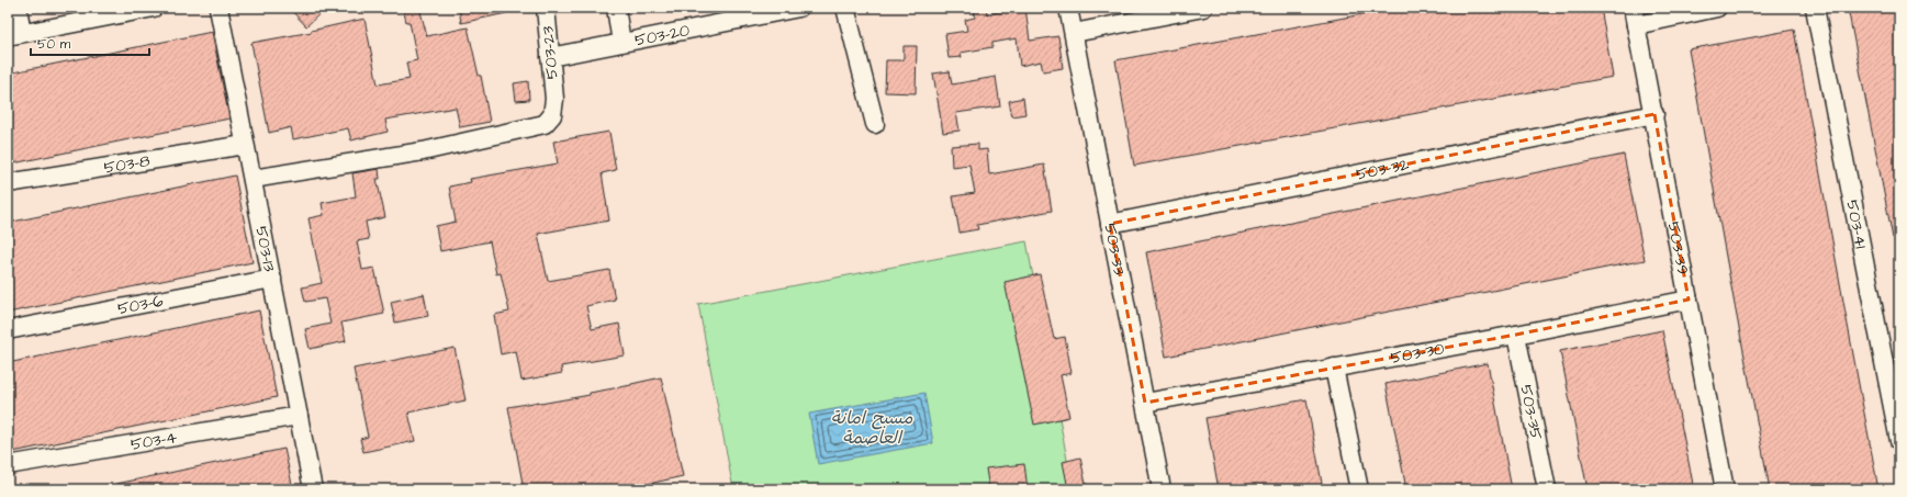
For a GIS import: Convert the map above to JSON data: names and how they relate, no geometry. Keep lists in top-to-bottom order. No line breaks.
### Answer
{"streets":{"street":["503-20","503-23","503-8","503-32","503-41","503-13","503-33","503-39","503-6","503-30","503-35","503-4"]},"crossings":[["503-20","503-23"],["503-23","503-13"],["503-8","503-13"],["503-32","503-33"],["503-32","503-39"],["503-13","503-6"],["503-13","503-4"],["503-33","503-30"],["503-39","503-30"],["503-30","503-35"]],"water":["مسبح امانة العاصمة"],"scale_bar":"50 m"}
